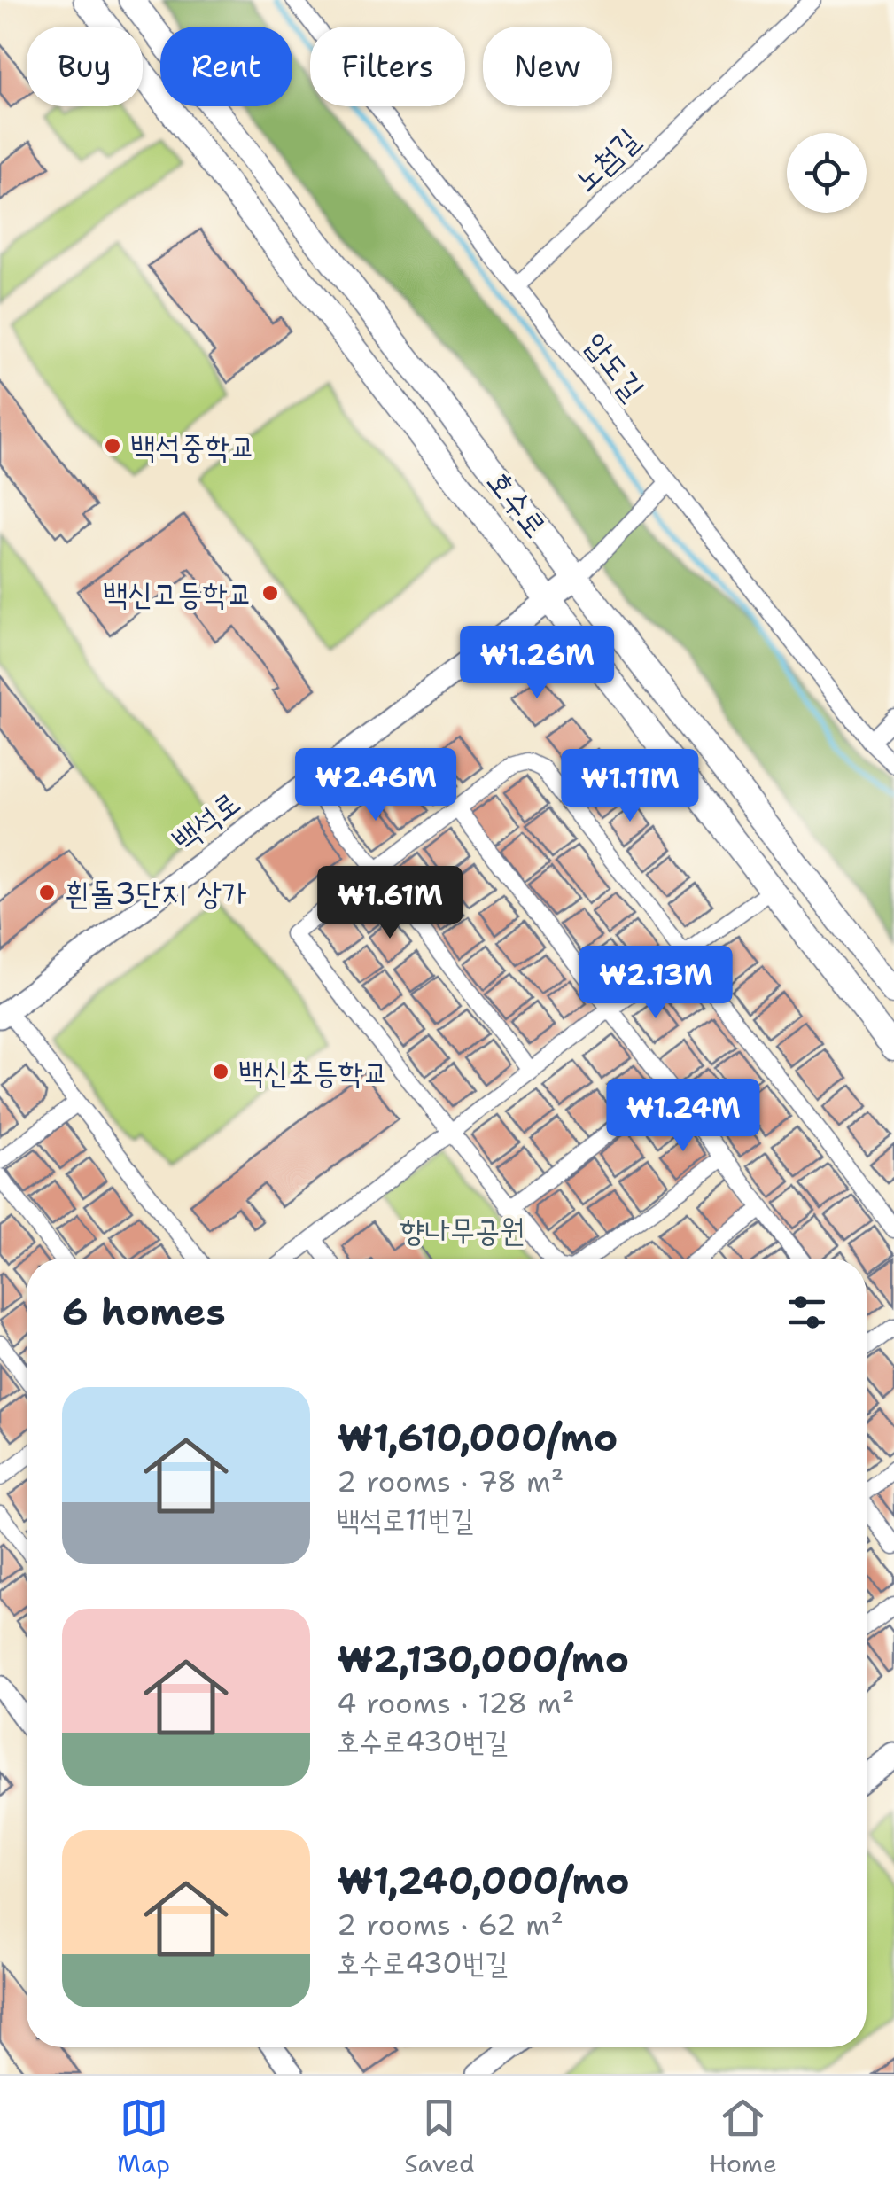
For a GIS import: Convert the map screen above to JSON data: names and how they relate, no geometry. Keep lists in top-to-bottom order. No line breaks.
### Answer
{"streets":{"main road":["호수로","백석로"],"street":["노첨길","압도길"]},"crossings":[["노첨길","압도길"],["호수로","백석로"]],"parks":["향나무공원"],"places":["백석중학교","백신고등학교","흰돌3단지 상가","백신초등학교"],"page":{"chip":["Buy","Rent","Filters","New"],"price":["₩1.26M","₩2.46M","₩1.11M","₩1.61M","₩2.13M","₩1.24M"],"heading":"6 homes","list":[{"name":"₩1,610,000/mo","note":"2 rooms · 78 m² · 백석로11번길"},{"name":"₩2,130,000/mo","note":"4 rooms · 128 m² · 호수로430번길"},{"name":"₩1,240,000/mo","note":"2 rooms · 62 m² · 호수로430번길"}],"tabs":["Map","Saved","Home"]}}
